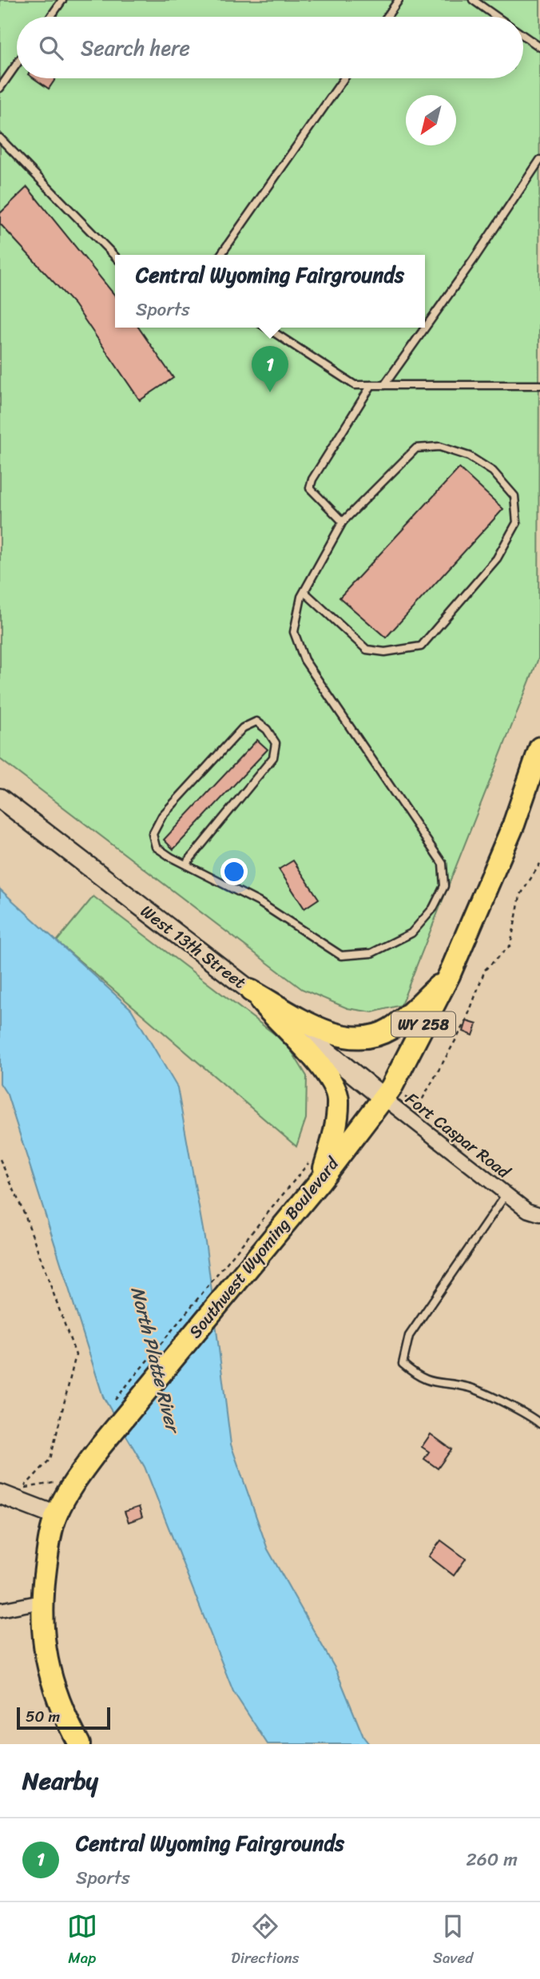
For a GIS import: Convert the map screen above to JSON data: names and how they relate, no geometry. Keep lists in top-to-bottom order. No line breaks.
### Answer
{"streets":{"main road":["West 13th Street","WY 258","Southwest Wyoming Boulevard"],"street":["Fort Caspar Road"]},"crossings":[["West 13th Street","Fort Caspar Road"],["West 13th Street","Southwest Wyoming Boulevard"],["Fort Caspar Road","Southwest Wyoming Boulevard"]],"water":["North Platte River"],"scale_bar":"50 m","north":"bottom left","page":{"search":"Search here","popup":["Central Wyoming Fairgrounds","Sports"],"pins":"1","scale":"50 m","heading":"Nearby","list":[{"mark":"1","name":"Central Wyoming Fairgrounds","note":"Sports","value":"260 m"}],"nav":["Map","Directions","Saved"]}}
